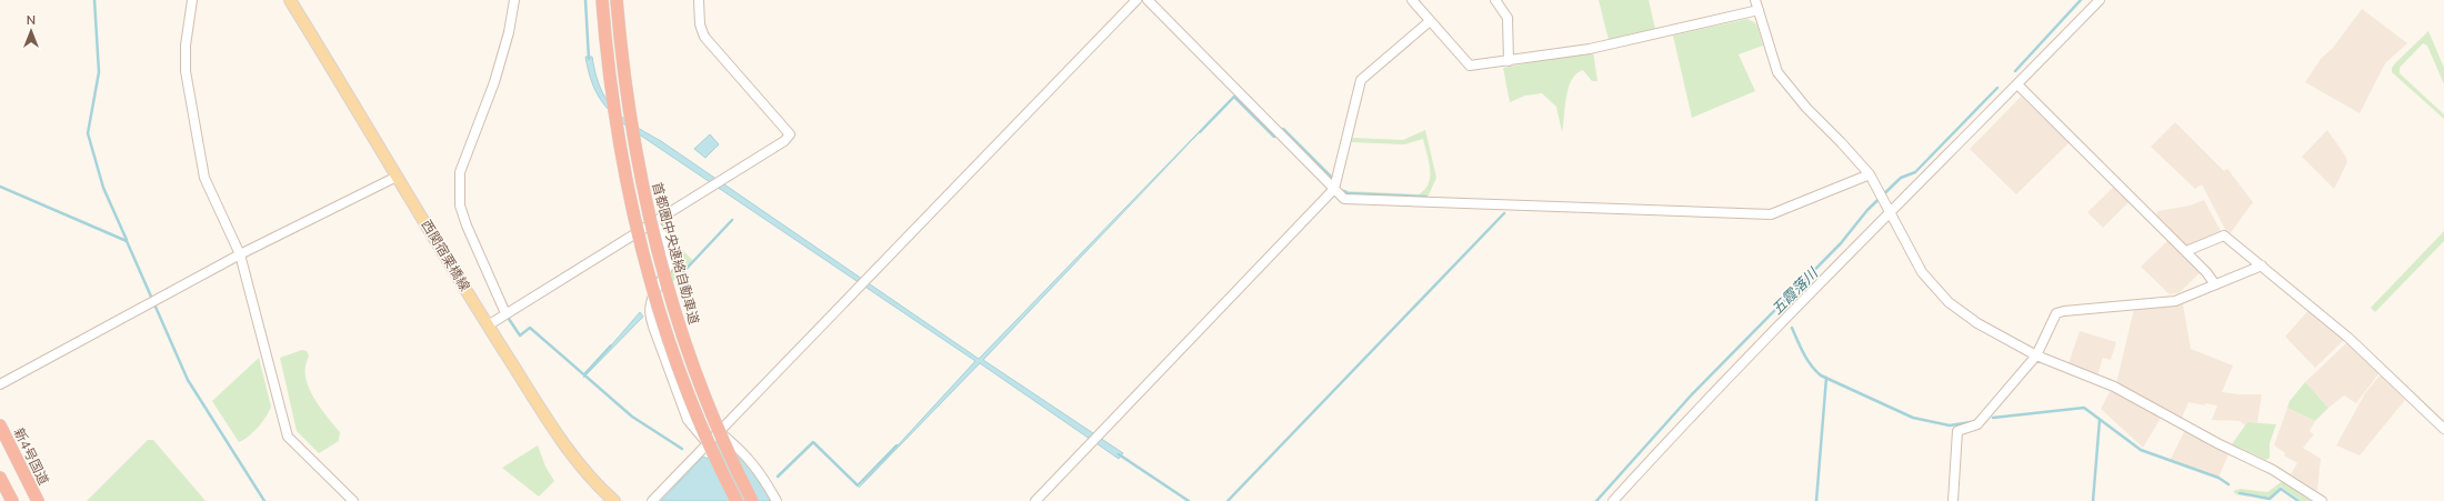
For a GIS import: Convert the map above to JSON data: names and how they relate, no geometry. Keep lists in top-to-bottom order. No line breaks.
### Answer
{"streets":{"highway":["首都圏中央連絡自動車道","新4号国道"],"main road":["西関宿栗橋線"]},"water":["五霞落川"],"north":"top"}
